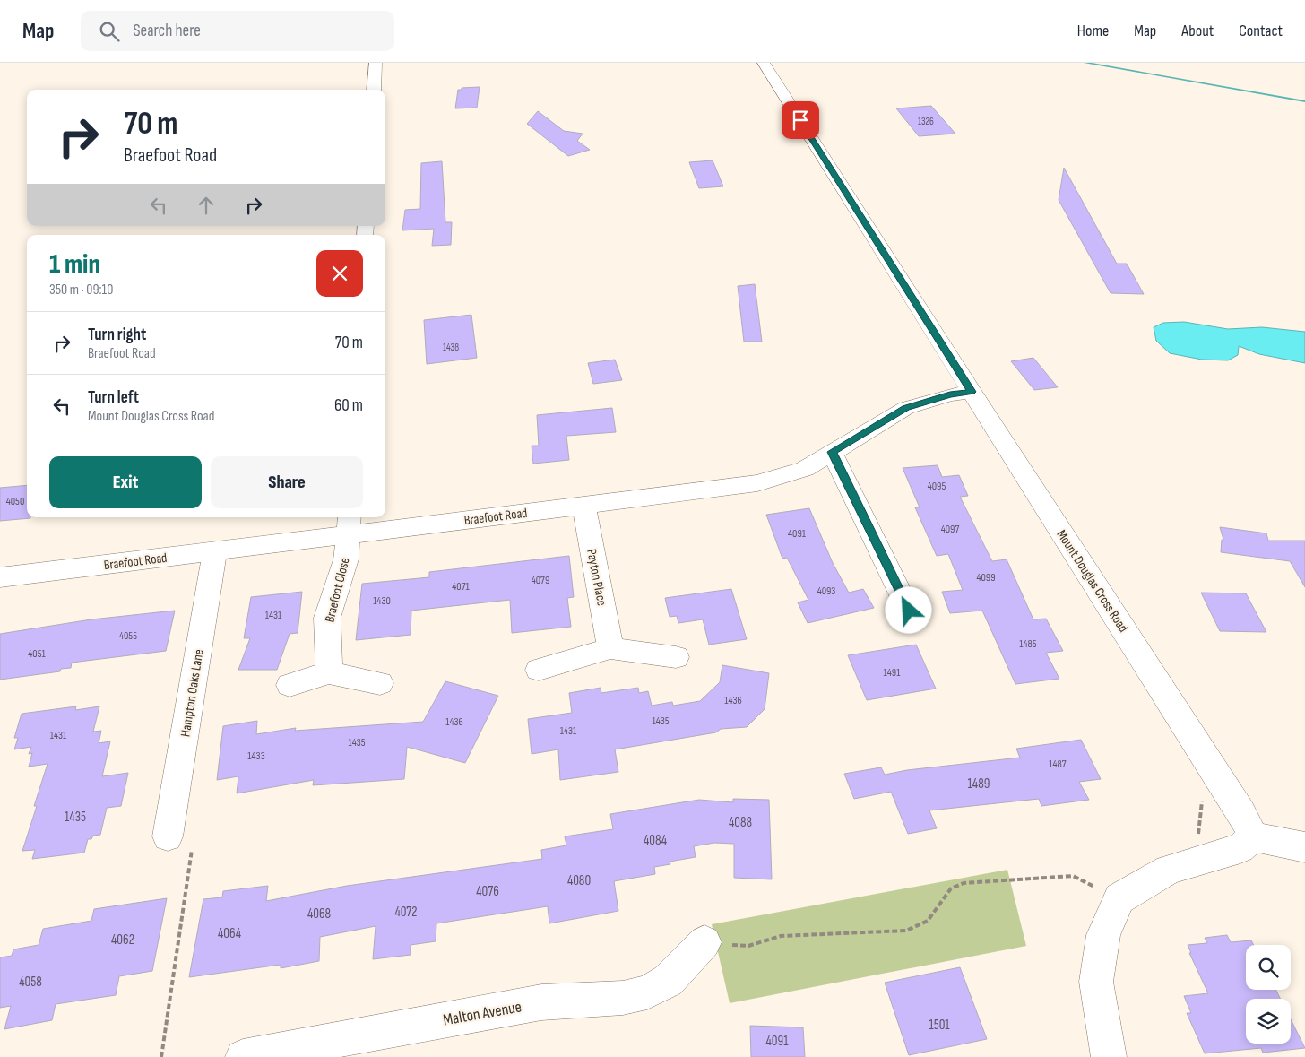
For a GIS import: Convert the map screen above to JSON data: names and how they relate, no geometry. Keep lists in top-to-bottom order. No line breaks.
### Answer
{"streets":{"street":["Braefoot Road","Payton Place","Mount Douglas Cross Road","Braefoot Close","Hampton Oaks Lane","Malton Avenue"]},"crossings":[["Braefoot Road","Payton Place"],["Braefoot Road","Mount Douglas Cross Road"],["Braefoot Road","Braefoot Close"],["Braefoot Road","Hampton Oaks Lane"]],"house_numbers":["1326","1438","4095","4050","4097","4091","4099","4079","4071","4093","1430","1431","4055","1485","4051","1491","1436","1435","1436","1431","1431","1435","1433","1487","1489","1435","4088","4084","4080","4076","4072","4068","4064","4062","4058","1501","4091"],"page":{"header":"Map","search":"Search here","nav":["Home","Map","About","Contact"],"turn":["70 m","Braefoot Road"],"heading":["1 min","350 m · 09:10"],"list":[{"name":"Turn right","note":"Braefoot Road","value":"70 m"},{"name":"Turn left","note":"Mount Douglas Cross Road","value":"60 m"}],"buttons":["Exit","Share"]}}
